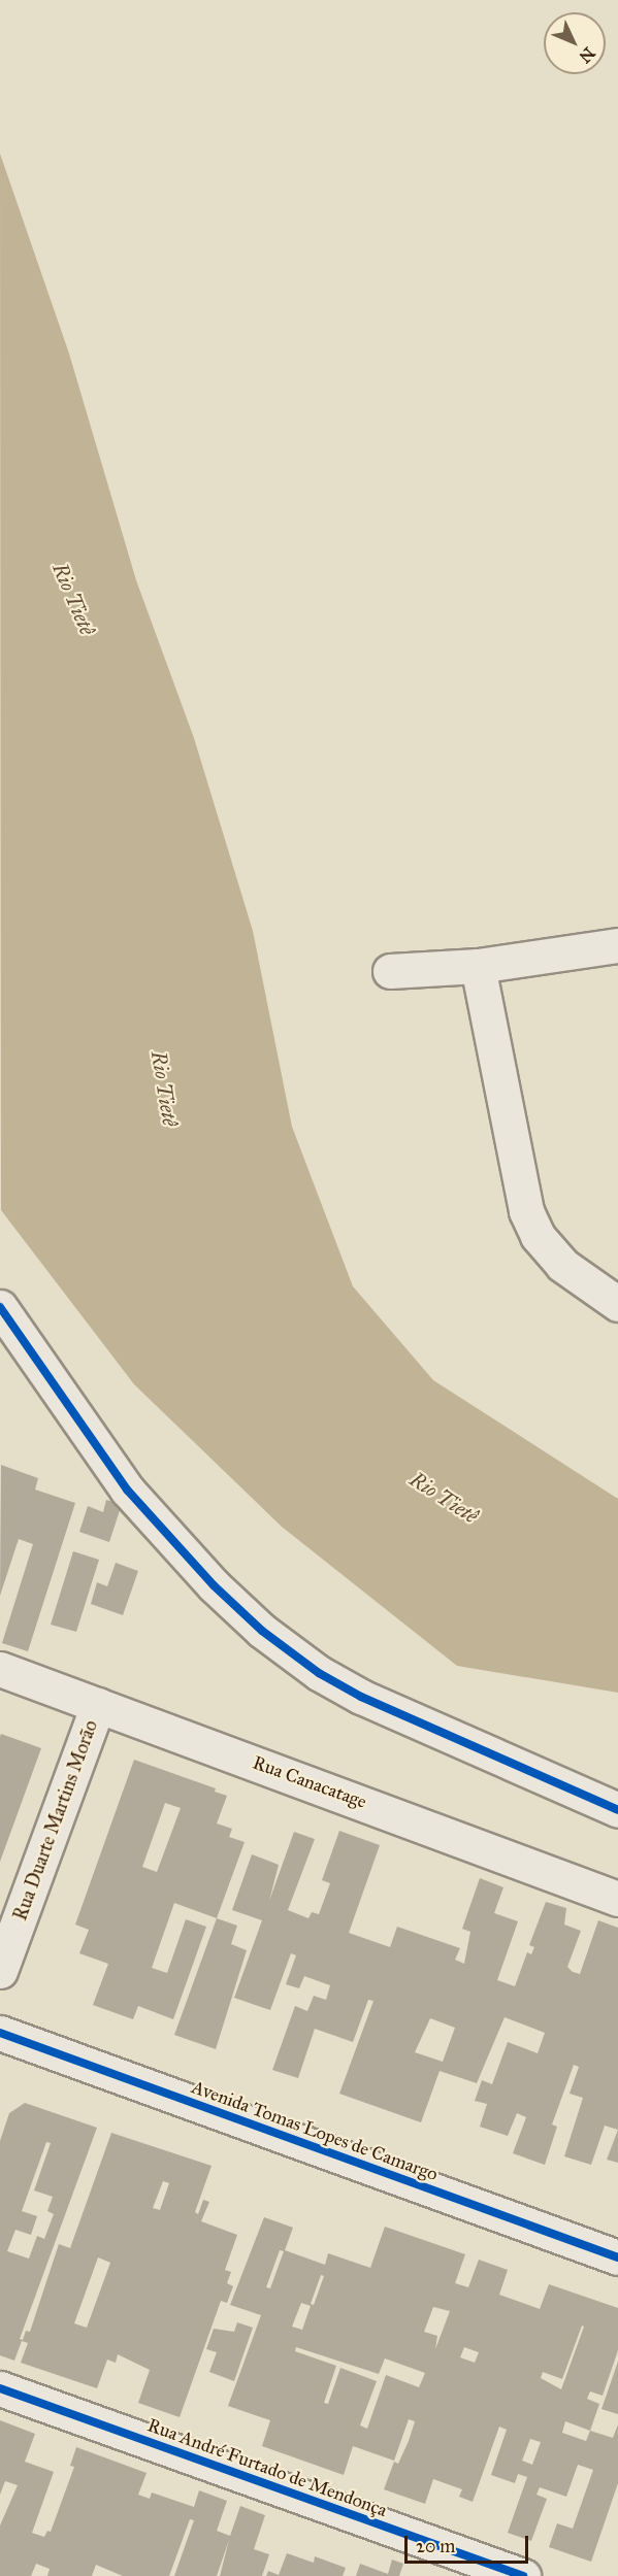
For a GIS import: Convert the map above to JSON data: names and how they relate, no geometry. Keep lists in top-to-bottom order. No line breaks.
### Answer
{"streets":{"street":["Rua Canacatage","Rua Duarte Martins Morão","Avenida Tomas Lopes de Camargo","Rua André Furtado de Mendonça"]},"crossings":[["Rua Canacatage","Rua Duarte Martins Morão"]],"water":["Rio Tietê"],"scale_bar":"20 m","north":"bottom right"}
